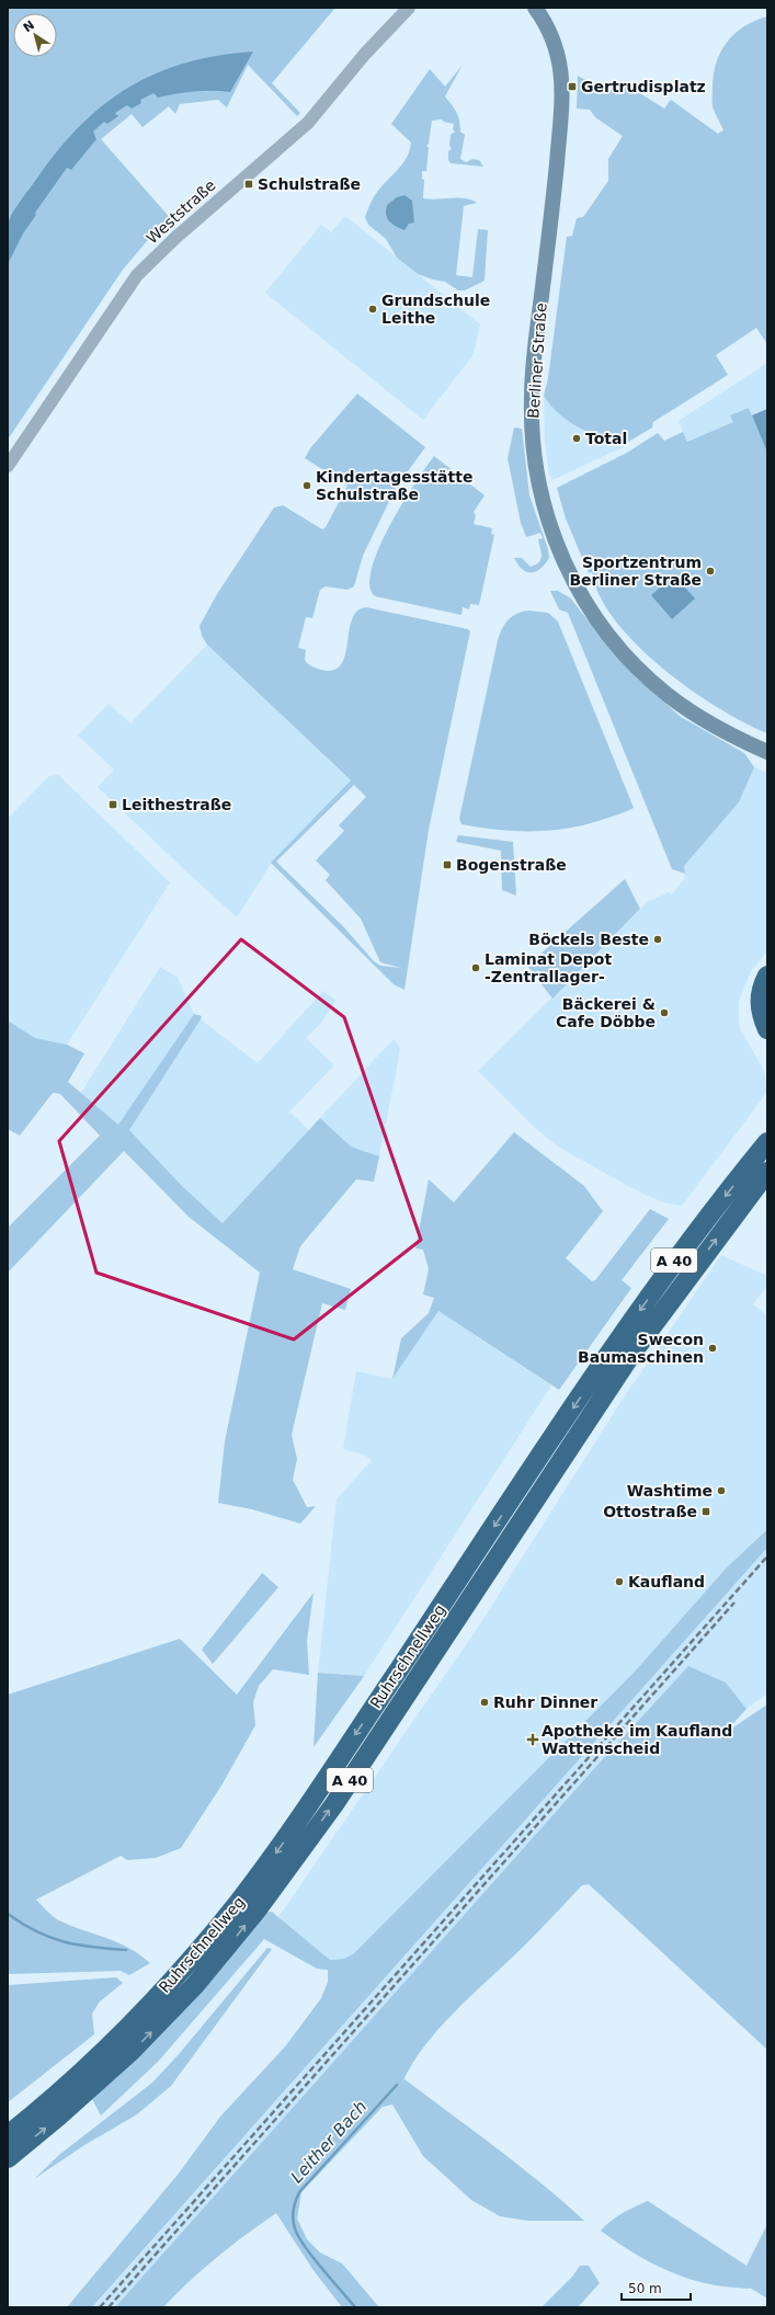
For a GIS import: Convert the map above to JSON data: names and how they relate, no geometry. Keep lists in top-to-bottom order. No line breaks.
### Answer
{"streets":{"highway":["A 40","Ruhrschnellweg"],"main road":["Berliner Straße"],"street":["Weststraße"]},"water":["Leither Bach"],"places":{"transit":["Gertrudisplatz","Schulstraße","Leithestraße","Bogenstraße","Ottostraße"],"other":["Grundschule Leithe","Total","Kindertagesstätte Schulstraße","Sportzentrum Berliner Straße","Böckels Beste","Laminat Depot -Zentrallager-","Bäckerei & Cafe Döbbe","Swecon Baumaschinen","Washtime","Kaufland","Ruhr Dinner"],"health":["Apotheke im Kaufland Wattenscheid"]},"scale_bar":"50 m","north":"top left"}
